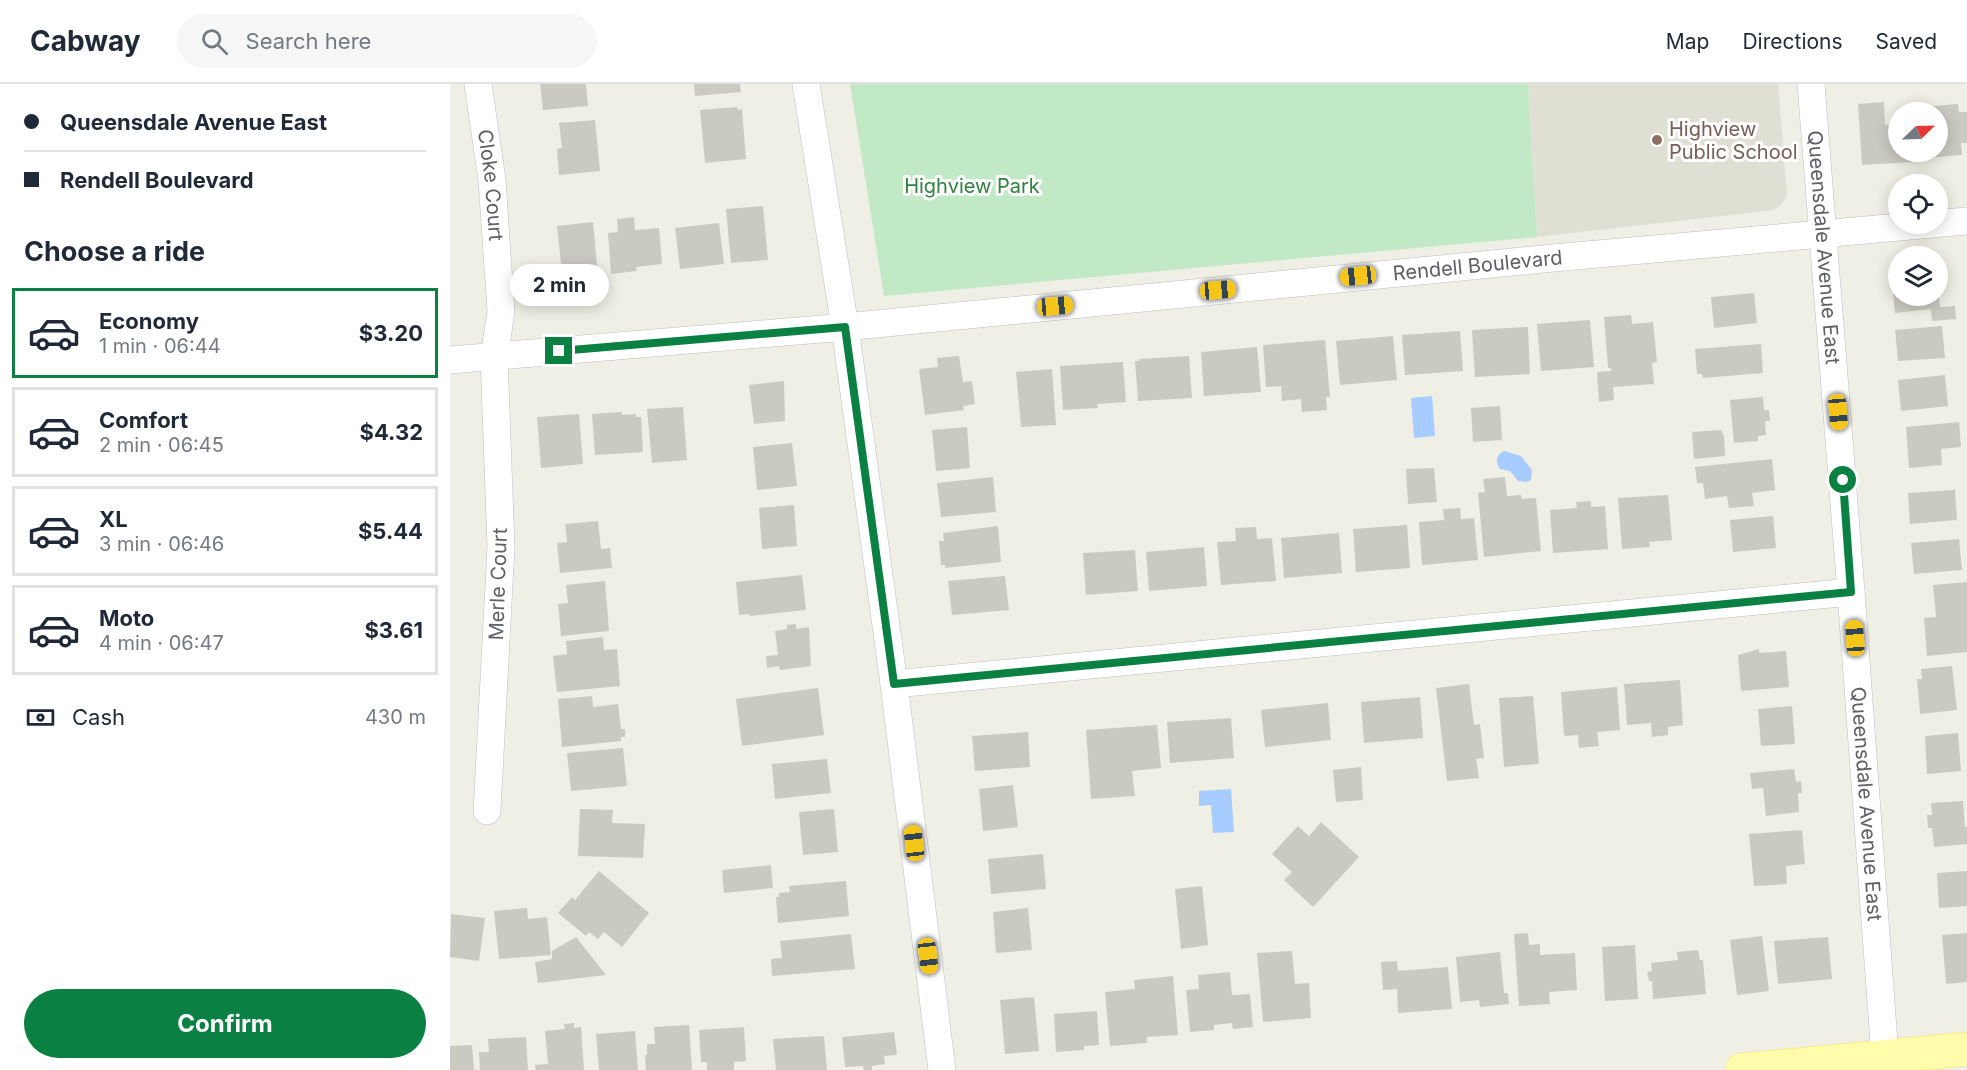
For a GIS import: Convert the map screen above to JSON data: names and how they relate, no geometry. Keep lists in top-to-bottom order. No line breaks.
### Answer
{"streets":{"street":["Cloke Court","Queensdale Avenue East","Rendell Boulevard","Merle Court"]},"crossings":[["Cloke Court","Rendell Boulevard"],["Cloke Court","Merle Court"],["Queensdale Avenue East","Rendell Boulevard"],["Rendell Boulevard","Merle Court"]],"parks":["Highview Park"],"places":["Highview Public School"],"north":"top right","page":{"header":"Cabway","search":"Search here","nav":["Map","Directions","Saved"],"banner":["Queensdale Avenue East","Rendell Boulevard"],"heading":"Choose a ride","bubble":"2 min","list":[{"name":"Economy","note":"1 min · 06:44","value":"$3.20"},{"name":"Comfort","note":"2 min · 06:45","value":"$4.32"},{"name":"XL","note":"3 min · 06:46","value":"$5.44"},{"name":"Moto","note":"4 min · 06:47","value":"$3.61"}],"pay":["Cash","430 m"],"buttons":"Confirm"}}
